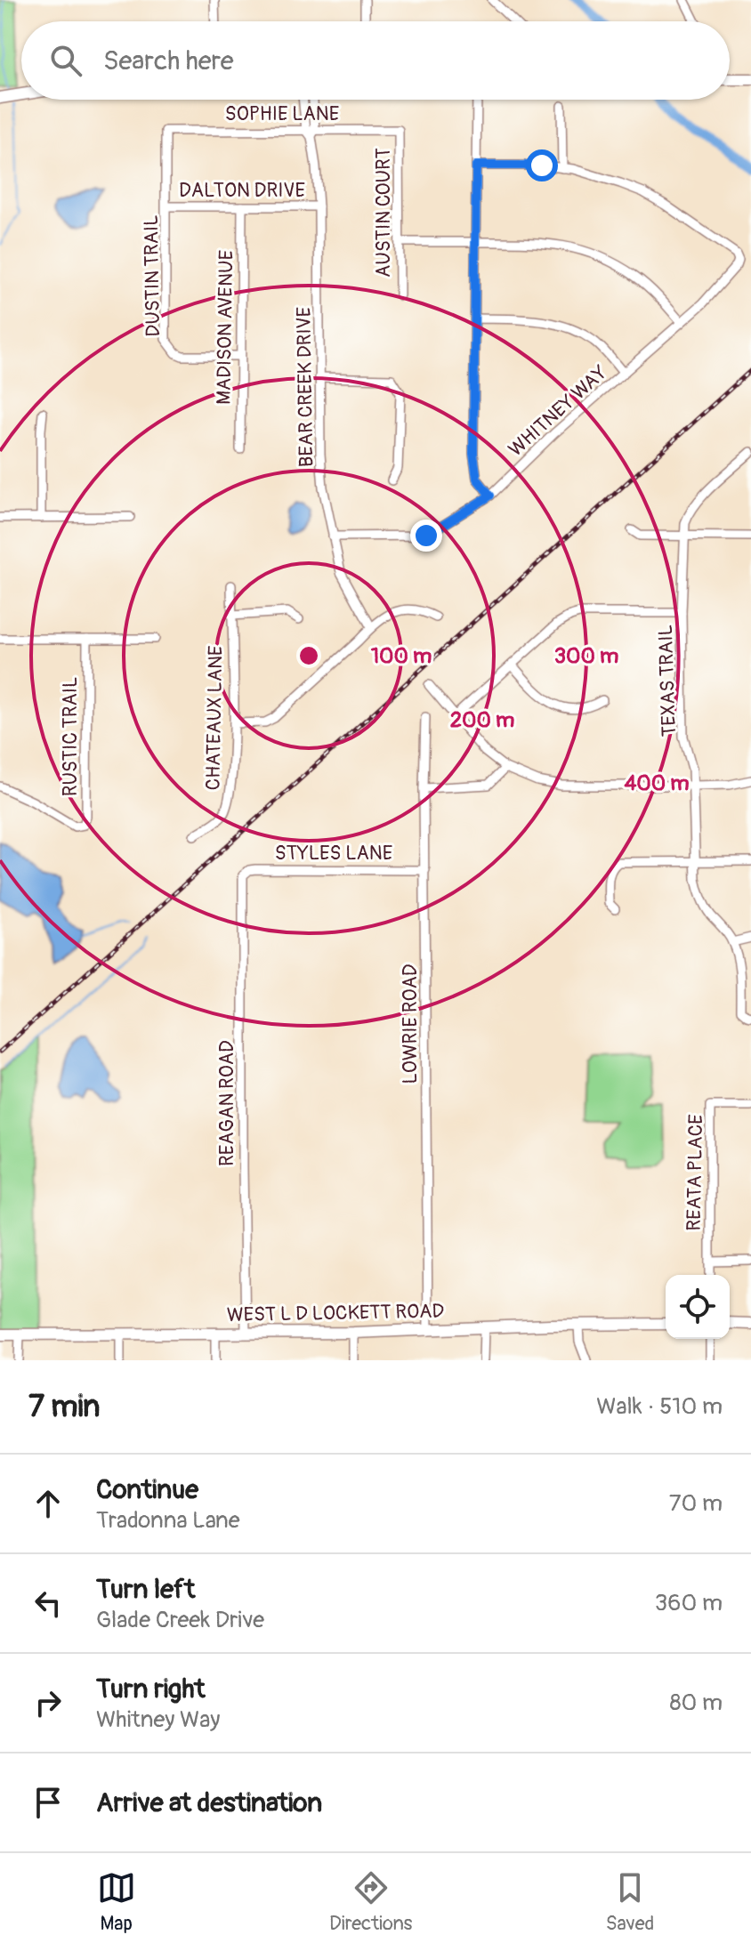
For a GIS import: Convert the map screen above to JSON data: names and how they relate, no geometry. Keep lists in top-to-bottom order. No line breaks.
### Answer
{"streets":{"main road":["WEST L D LOCKETT ROAD"],"street":["SOPHIE LANE","DALTON DRIVE","AUSTIN COURT","DUSTIN TRAIL","MADISON AVENUE","BEAR CREEK DRIVE","WHITNEY WAY","TEXAS TRAIL","CHATEAUX LANE","RUSTIC TRAIL","STYLES LANE","LOWRIE ROAD","REAGAN ROAD","REATA PLACE"]},"crossings":[["SOPHIE LANE","AUSTIN COURT"],["SOPHIE LANE","DUSTIN TRAIL"],["SOPHIE LANE","BEAR CREEK DRIVE"],["DALTON DRIVE","DUSTIN TRAIL"],["DALTON DRIVE","MADISON AVENUE"],["DALTON DRIVE","BEAR CREEK DRIVE"],["DUSTIN TRAIL","MADISON AVENUE"],["BEAR CREEK DRIVE","WHITNEY WAY"],["STYLES LANE","LOWRIE ROAD"],["STYLES LANE","REAGAN ROAD"],["LOWRIE ROAD","WEST L D LOCKETT ROAD"],["REAGAN ROAD","WEST L D LOCKETT ROAD"]],"page":{"search":"Search here","heading":["7 min","Walk · 510 m"],"list":[["Continue","Tradonna Lane","70 m"],["Turn left","Glade Creek Drive","360 m"],["Turn right","Whitney Way","80 m"],"Arrive at destination"],"nav":["Map","Directions","Saved"]},"rings":["100 m","300 m","200 m","400 m"]}
